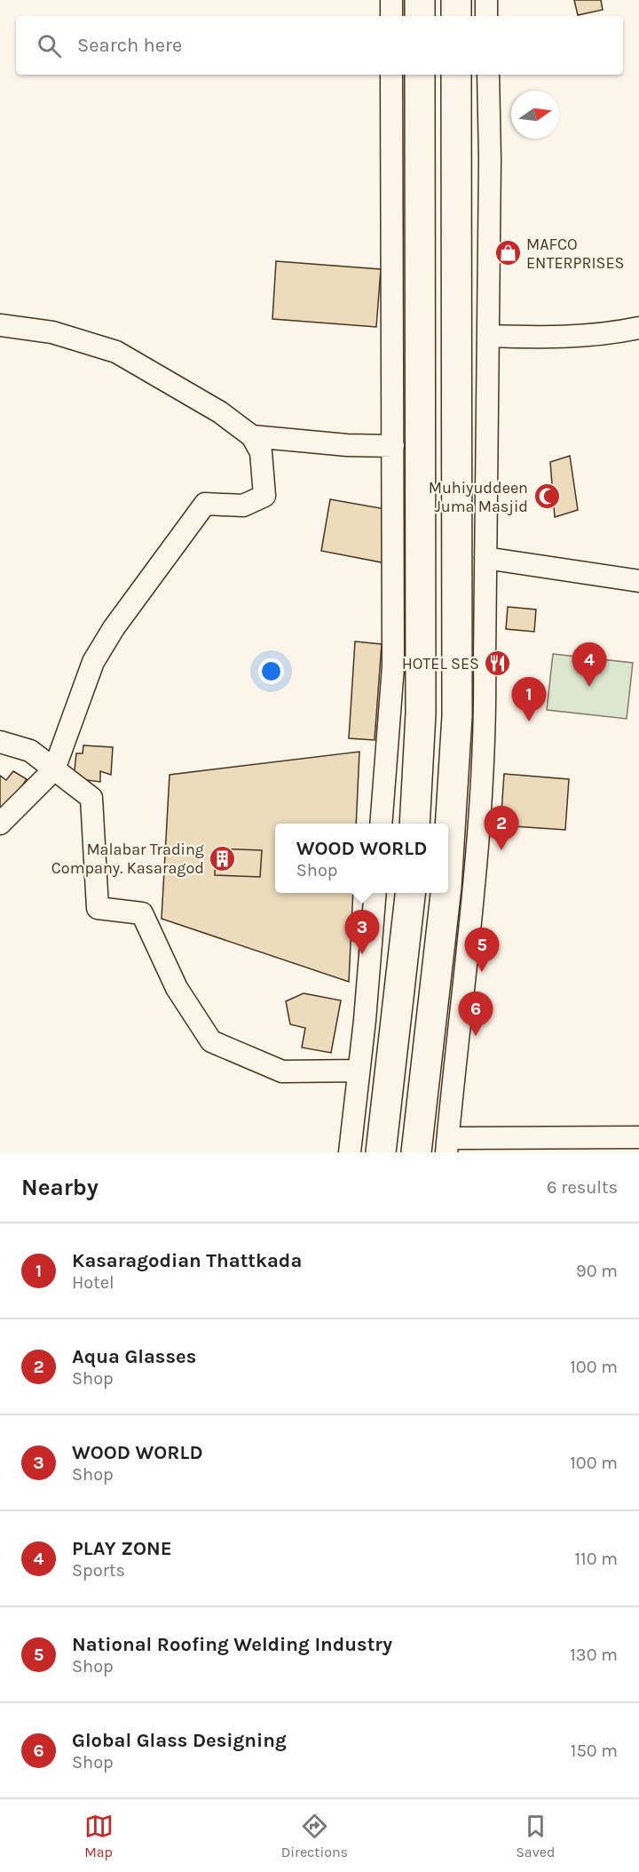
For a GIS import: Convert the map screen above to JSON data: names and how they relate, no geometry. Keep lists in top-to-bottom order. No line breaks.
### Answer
{"places":{"shop":["MAFCO ENTERPRISES"],"mosque":["Muhiyuddeen Juma Masjid"],"restaurant":["HOTEL SES"],"building":["Malabar Trading Company. Kasaragod"]},"north":"right","page":{"search":"Search here","pins":["4","1","2","3","5","6"],"popup":["WOOD WORLD","Shop"],"heading":["Nearby","6 results"],"list":[{"mark":"1","name":"Kasaragodian Thattkada","note":"Hotel","value":"90 m"},{"mark":"2","name":"Aqua Glasses","note":"Shop","value":"100 m"},{"mark":"3","name":"WOOD WORLD","note":"Shop","value":"100 m"},{"mark":"4","name":"PLAY ZONE","note":"Sports","value":"110 m"},{"mark":"5","name":"National Roofing Welding Industry","note":"Shop","value":"130 m"},{"mark":"6","name":"Global Glass Designing","note":"Shop","value":"150 m"}],"nav":["Map","Directions","Saved"]}}
